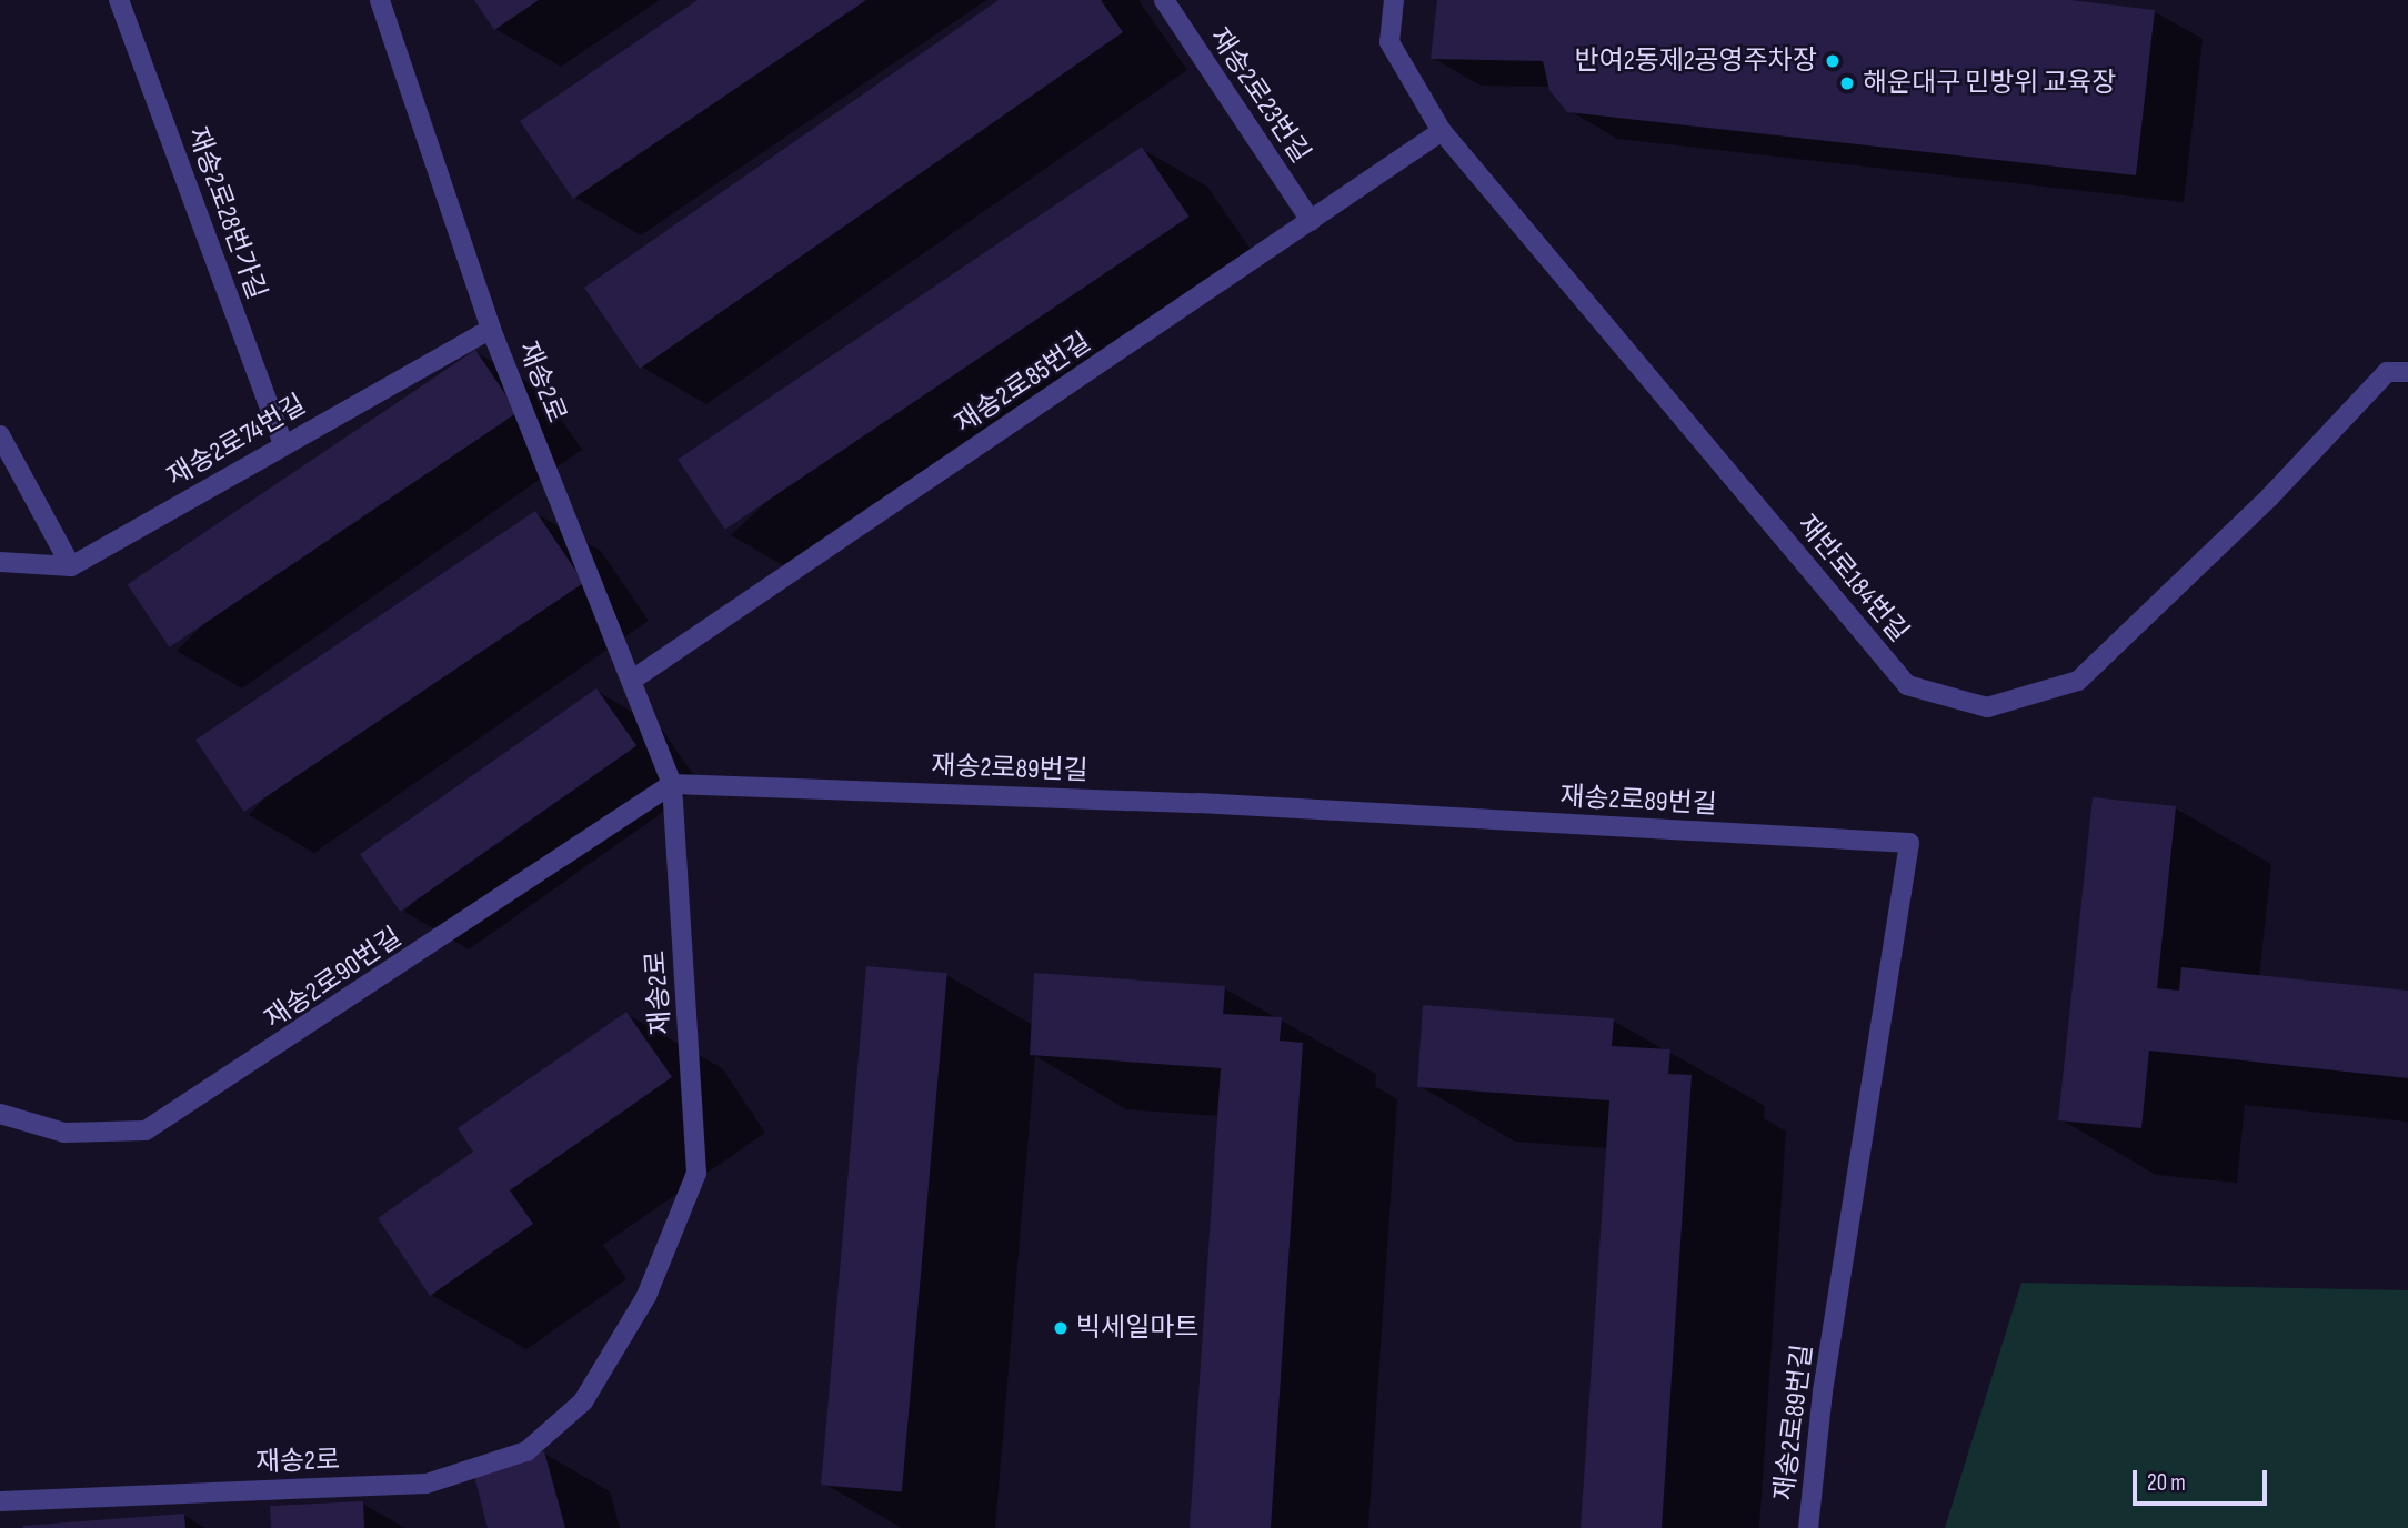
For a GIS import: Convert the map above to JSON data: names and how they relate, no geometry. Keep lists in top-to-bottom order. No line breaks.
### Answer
{"streets":{"street":["재송2로23번길","재송2로28번가길","재송2로","재송2로85번길","재송2로74번길","재반로184번길","재송2로89번길","재송2로90번길"]},"crossings":[["재송2로23번길","재송2로85번길"],["재송2로28번가길","재송2로74번길"],["재송2로","재송2로85번길"],["재송2로","재송2로74번길"],["재송2로","재송2로89번길"],["재송2로","재송2로90번길"],["재송2로85번길","재반로184번길"],["재송2로89번길","재송2로90번길"]],"places":["반여2동제2공영주차장","해운대구 민방위 교육장","빅세일마트"],"scale_bar":"20 m"}
